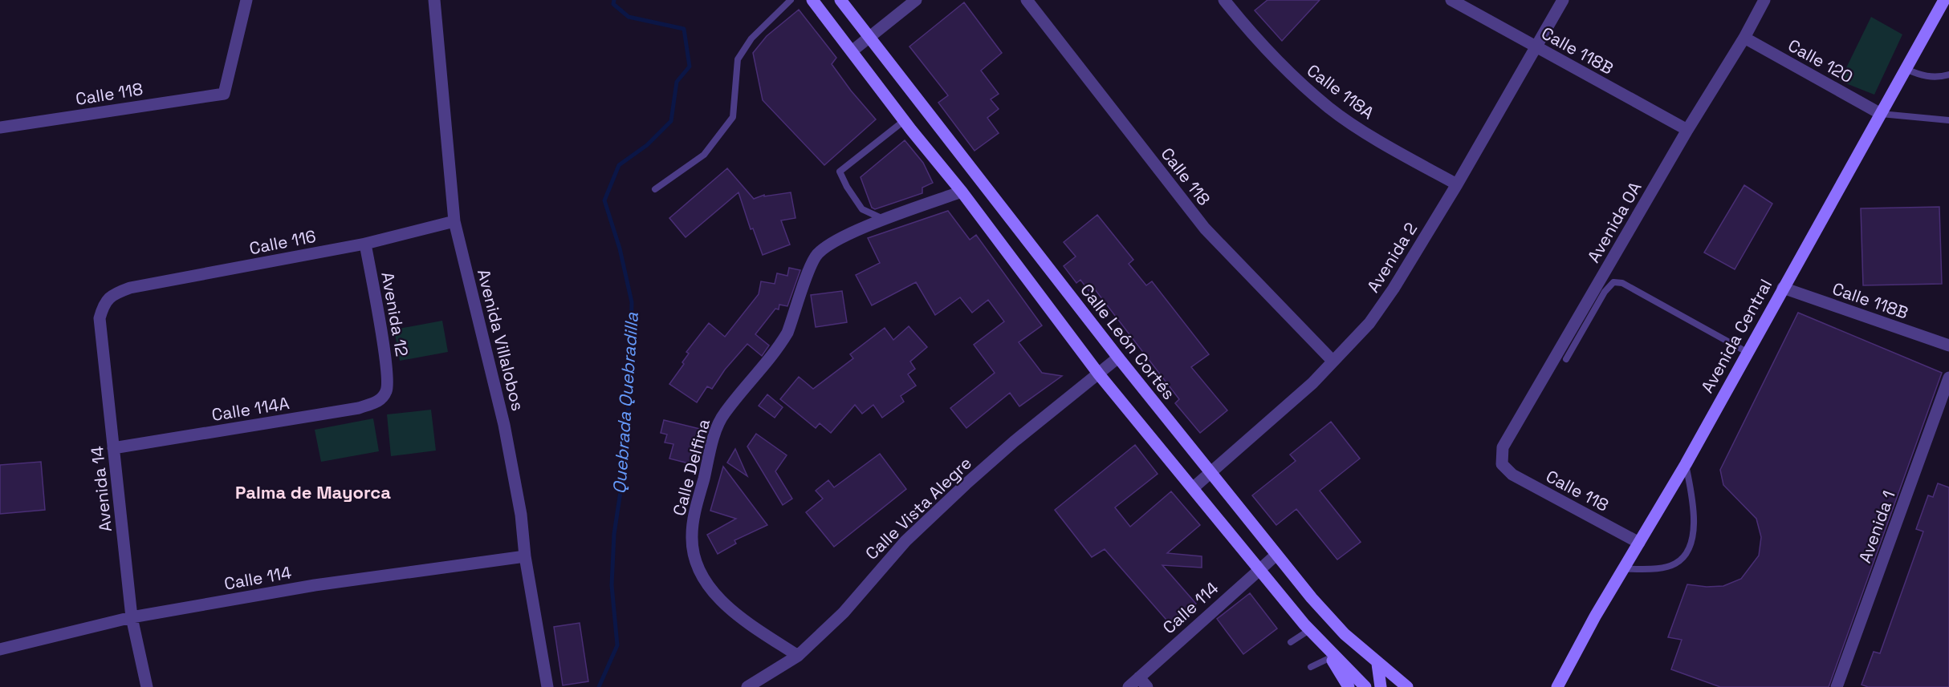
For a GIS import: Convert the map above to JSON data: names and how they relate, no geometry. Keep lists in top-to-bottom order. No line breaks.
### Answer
{"streets":{"main road":["Avenida Central","Calle León Cortés"],"street":["Calle 118B","Calle 120","Calle 118A","Calle 118","Avenida 0A","Calle 116","Avenida 2","Avenida 12","Avenida Villalobos","Calle 114A","Calle Delfina","Avenida 14","Calle Vista Alegre","Avenida 1","Calle 114"]},"crossings":[["Calle 118B","Avenida 0A"],["Calle 118B","Avenida 2"],["Calle 118B","Avenida Central"],["Calle 120","Avenida 0A"],["Calle 120","Avenida Central"],["Calle 118A","Avenida 2"],["Calle 118","Avenida 0A"],["Calle 118","Avenida 2"],["Calle 118","Avenida Central"],["Calle 116","Avenida 12"],["Calle 116","Avenida Villalobos"],["Calle 116","Avenida 14"],["Avenida 2","Calle León Cortés"],["Avenida 12","Calle 114A"],["Avenida Villalobos","Calle 114"],["Calle León Cortés","Calle Vista Alegre"],["Calle León Cortés","Calle 114"],["Calle 114A","Avenida 14"],["Calle Delfina","Calle Vista Alegre"],["Avenida 14","Calle 114"]],"districts":["Palma de Mayorca"],"water":["Quebrada Quebradilla"]}
